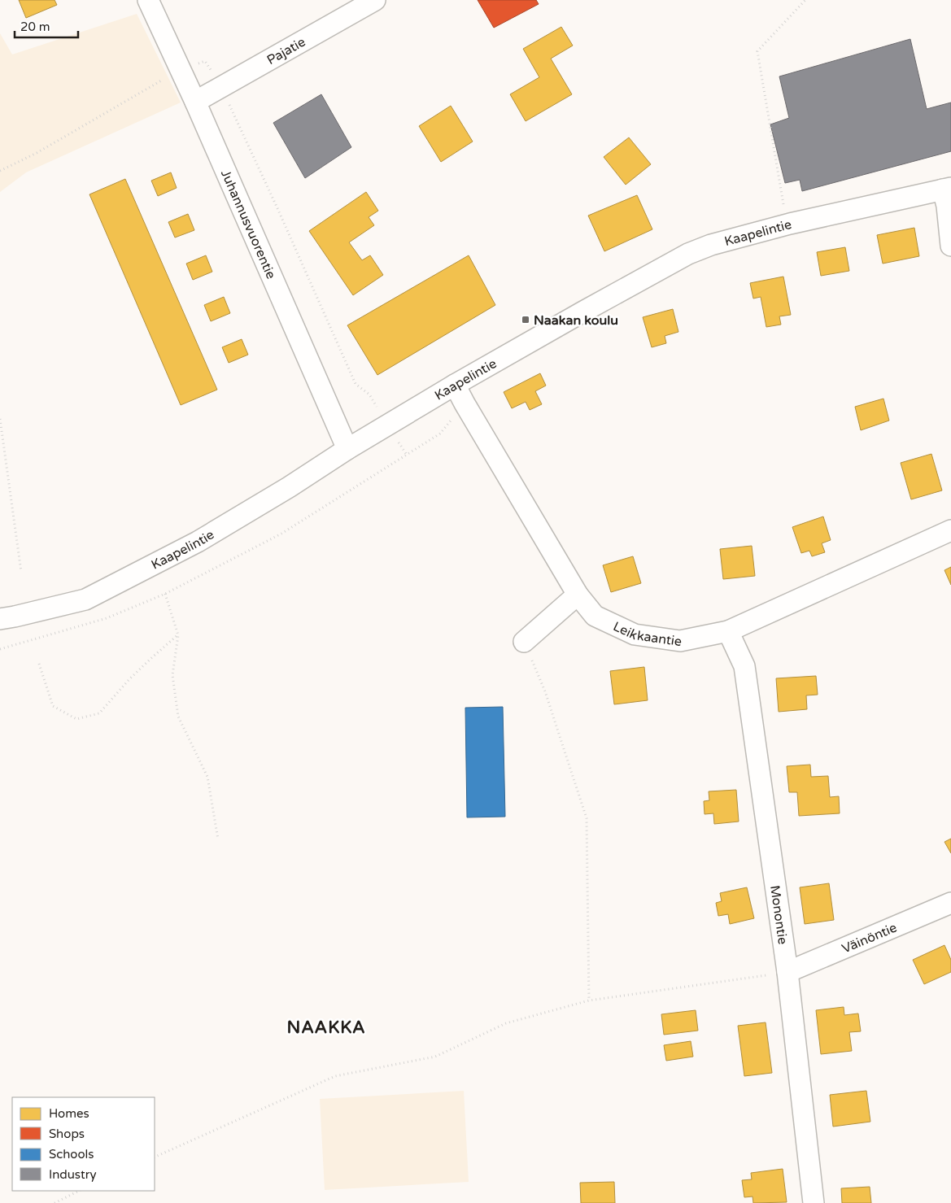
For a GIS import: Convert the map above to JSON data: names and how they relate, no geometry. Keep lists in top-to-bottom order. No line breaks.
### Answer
{"streets":{"street":["Pajatie","Juhannusvuorentie","Kaapelintie","Leikkaantie","Monontie","Väinöntie"]},"crossings":[["Pajatie","Juhannusvuorentie"],["Juhannusvuorentie","Kaapelintie"],["Kaapelintie","Leikkaantie"],["Leikkaantie","Monontie"],["Monontie","Väinöntie"]],"districts":["NAAKKA"],"places":{"transit":["Naakan koulu"]},"legend":["Homes","Shops","Schools","Industry"],"scale_bar":"20 m"}
